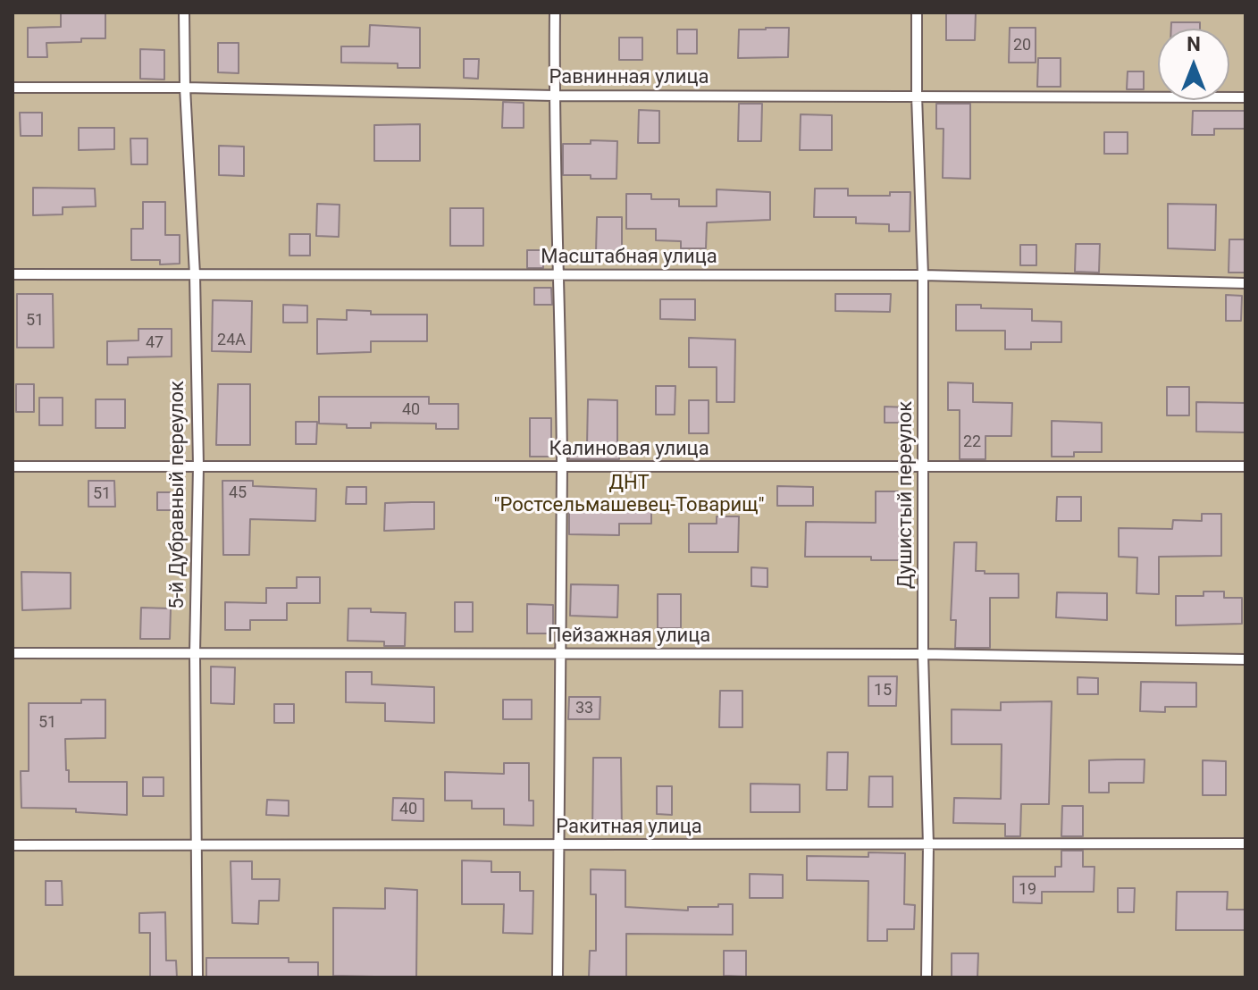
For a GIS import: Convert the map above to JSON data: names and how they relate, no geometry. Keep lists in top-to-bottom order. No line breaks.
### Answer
{"streets":{"lane":["Равнинная улица","Масштабная улица","Калиновая улица","5-й Дубравный переулок","Душистый переулок","Пейзажная улица","Ракитная улица"]},"crossings":[["Равнинная улица","5-й Дубравный переулок"],["Равнинная улица","Душистый переулок"],["Масштабная улица","5-й Дубравный переулок"],["Масштабная улица","Душистый переулок"],["Калиновая улица","5-й Дубравный переулок"],["Калиновая улица","Душистый переулок"],["5-й Дубравный переулок","Пейзажная улица"],["5-й Дубравный переулок","Ракитная улица"],["Душистый переулок","Пейзажная улица"],["Душистый переулок","Ракитная улица"]],"parks":["ДНТ \"Ростсельмашевец-Товарищ\""],"house_numbers":["20","51","24А","47","40","22","45","51","15","33","51","40","19"],"north":"top"}
